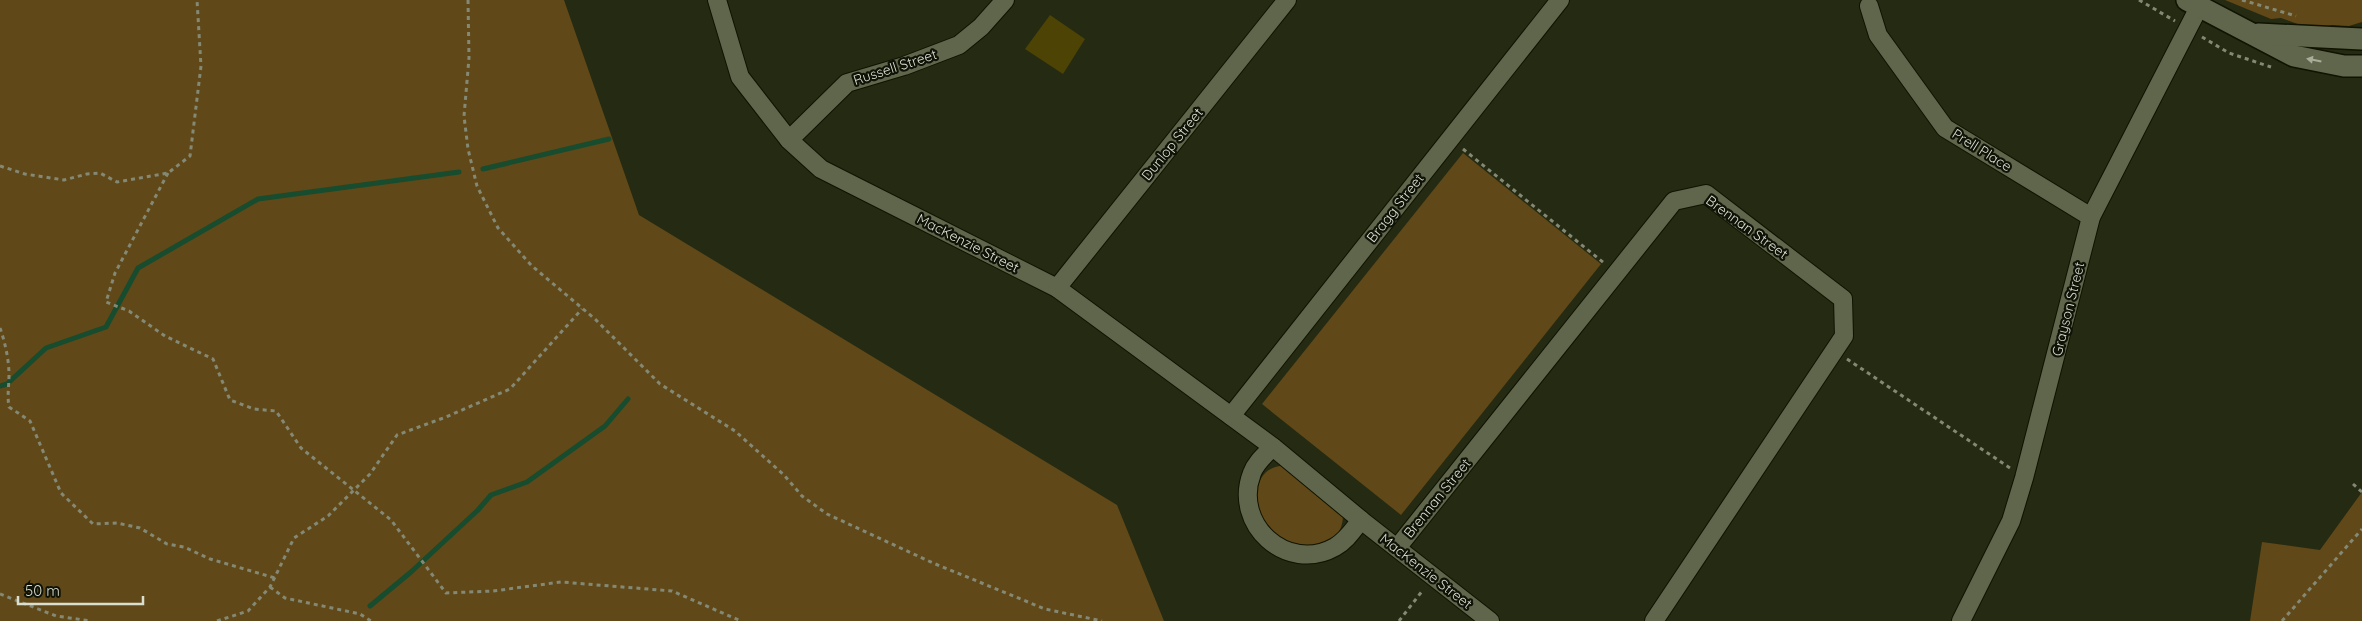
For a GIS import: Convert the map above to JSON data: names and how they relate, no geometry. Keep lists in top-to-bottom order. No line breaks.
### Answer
{"streets":{"street":["Russell Street","Dunlop Street","Prell Place","Bragg Street","Brennan Street","MacKenzie Street","Grayson Street"]},"crossings":[["Russell Street","MacKenzie Street"],["Dunlop Street","MacKenzie Street"],["Prell Place","Grayson Street"],["Bragg Street","MacKenzie Street"],["Brennan Street","MacKenzie Street"]],"scale_bar":"50 m"}
